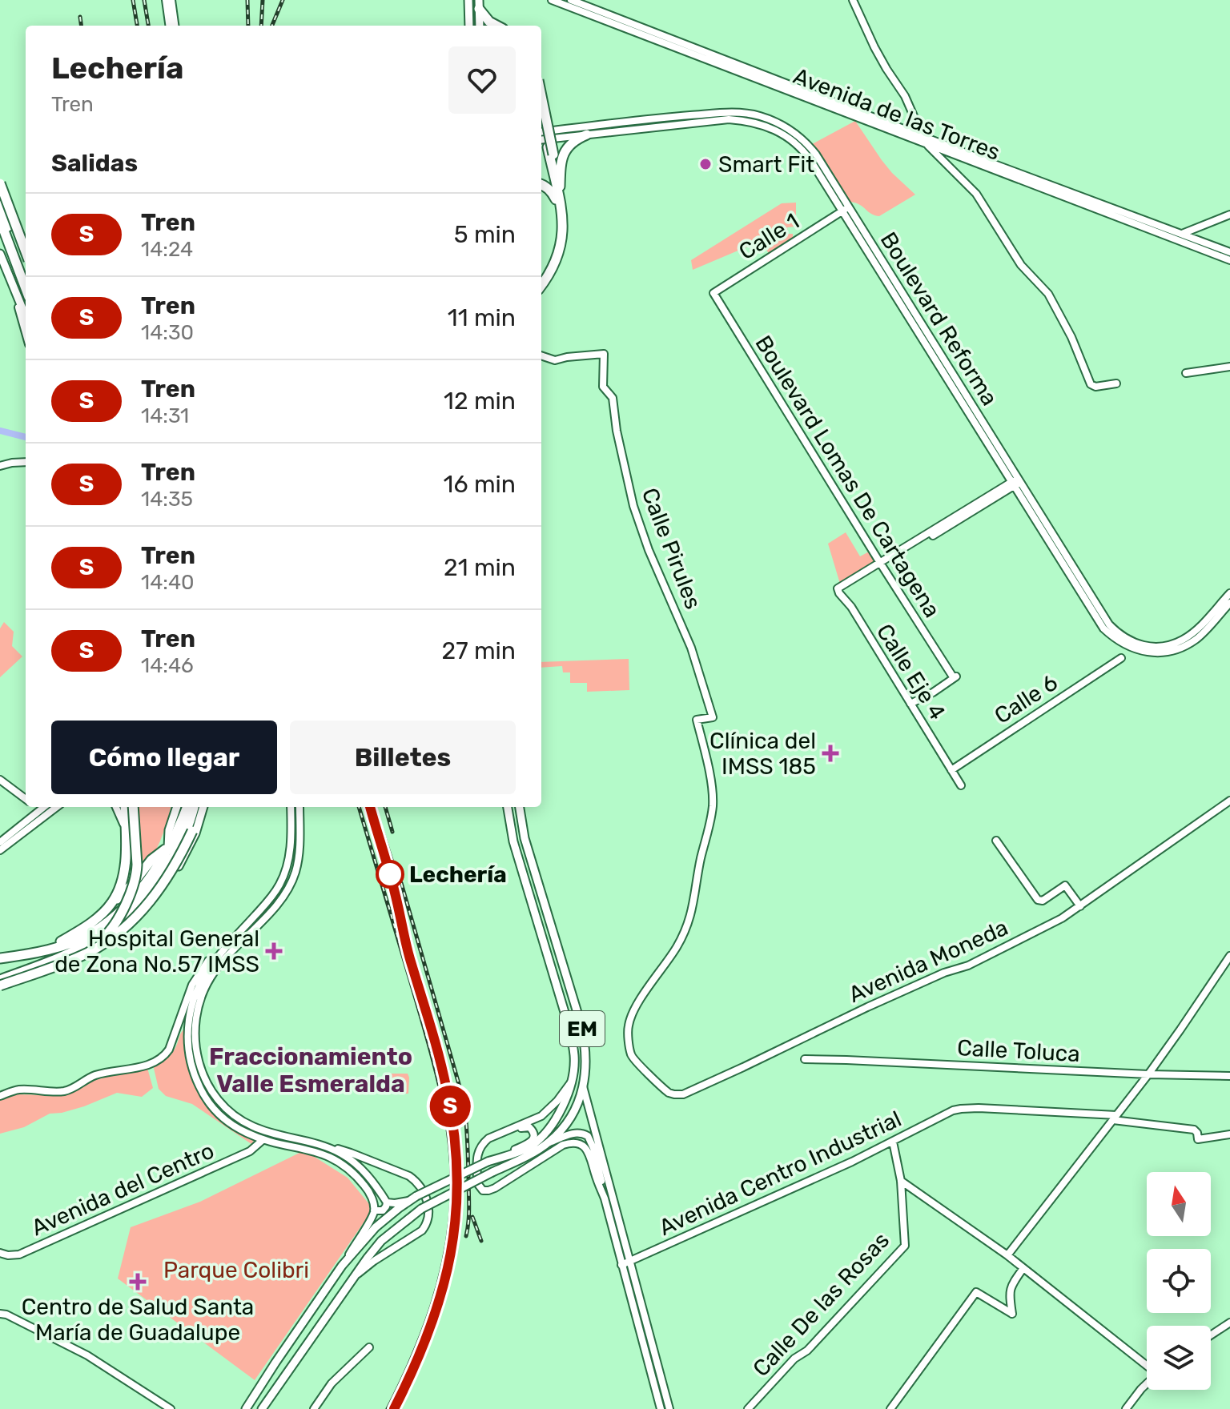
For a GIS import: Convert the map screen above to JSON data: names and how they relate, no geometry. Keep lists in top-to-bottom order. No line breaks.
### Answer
{"streets":{"main road":["Avenida de las Torres","Calle 1","Boulevard Reforma","Boulevard Lomas De Cartagena","Calle Pirules","Calle Eje 4","Calle 6","Avenida Moneda","EM","Calle Toluca","Avenida Centro Industrial","Avenida del Centro","Calle De las Rosas"]},"crossings":[["Calle 1","Boulevard Reforma"],["Calle 1","Boulevard Lomas De Cartagena"],["Boulevard Lomas De Cartagena","Calle Eje 4"],["Calle Pirules","Avenida Moneda"],["Calle Eje 4","Calle 6"],["Avenida Centro Industrial","Calle De las Rosas"]],"districts":["Fraccionamiento Valle Esmeralda"],"parks":["Parque Colibri"],"places":{"other":["Smart Fit","Lechería"],"health":["Clínica del IMSS 185","Hospital General de Zona No.57 IMSS","Centro de Salud Santa María de Guadalupe"]},"north":"top","page":{"on_map":"S","heading":[["Lechería","Tren"],"Salidas"],"list":[{"mark":"S","name":"Tren","note":"14:24","value":"5 min"},{"mark":"S","name":"Tren","note":"14:30","value":"11 min"},{"mark":"S","name":"Tren","note":"14:31","value":"12 min"},{"mark":"S","name":"Tren","note":"14:35","value":"16 min"},{"mark":"S","name":"Tren","note":"14:40","value":"21 min"},{"mark":"S","name":"Tren","note":"14:46","value":"27 min"}],"buttons":["Cómo llegar","Billetes"]}}
